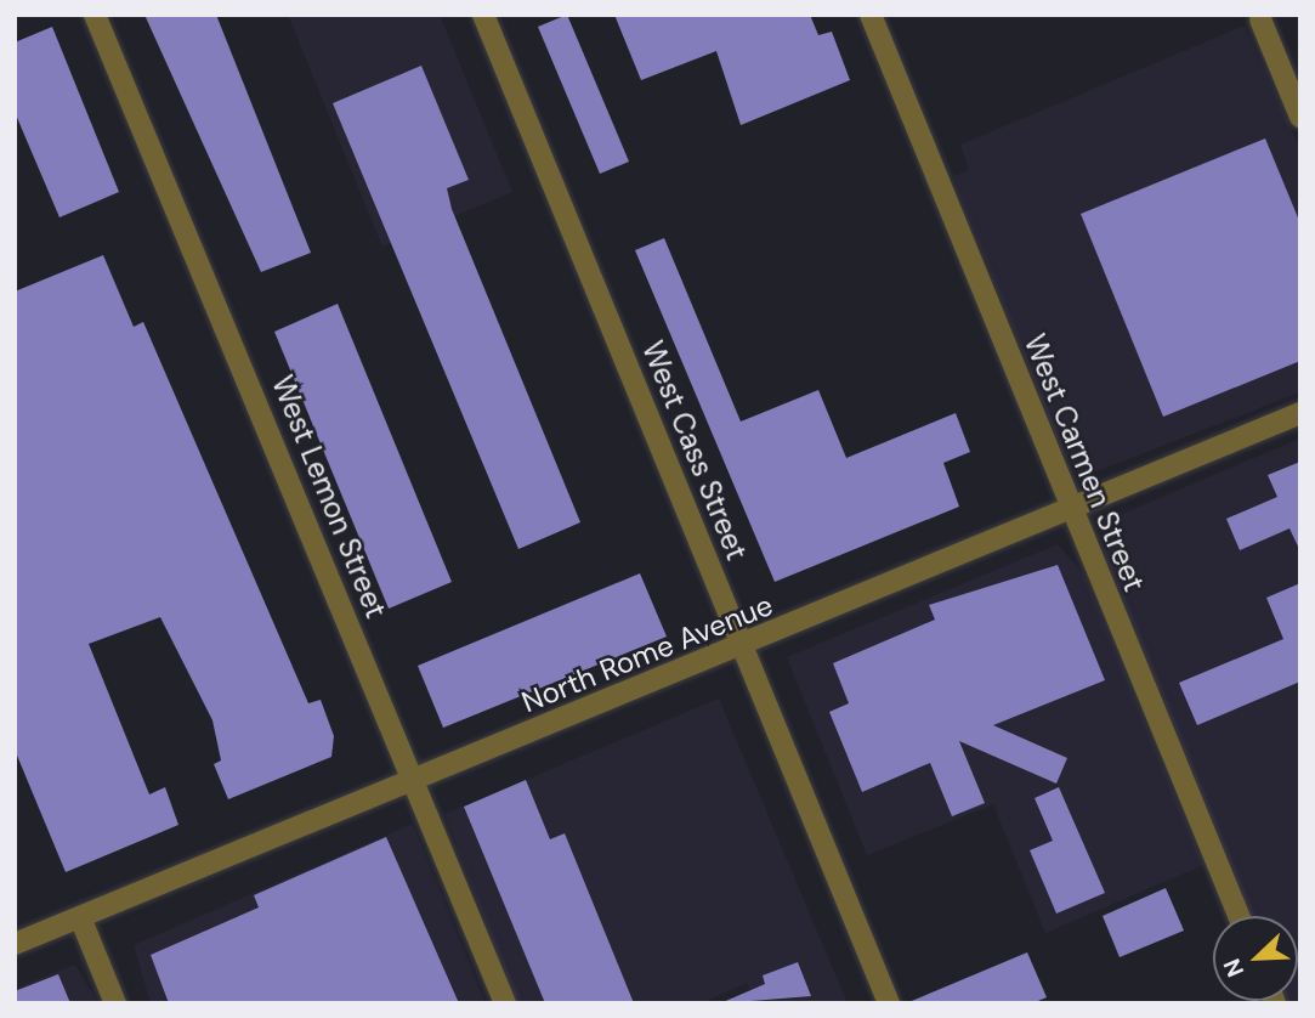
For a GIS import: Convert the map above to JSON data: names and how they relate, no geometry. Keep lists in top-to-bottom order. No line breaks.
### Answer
{"streets":{"street":["West Cass Street","West Carmen Street","West Lemon Street","North Rome Avenue"]},"crossings":[["West Cass Street","North Rome Avenue"],["West Carmen Street","North Rome Avenue"],["West Lemon Street","North Rome Avenue"]],"north":"bottom left"}
